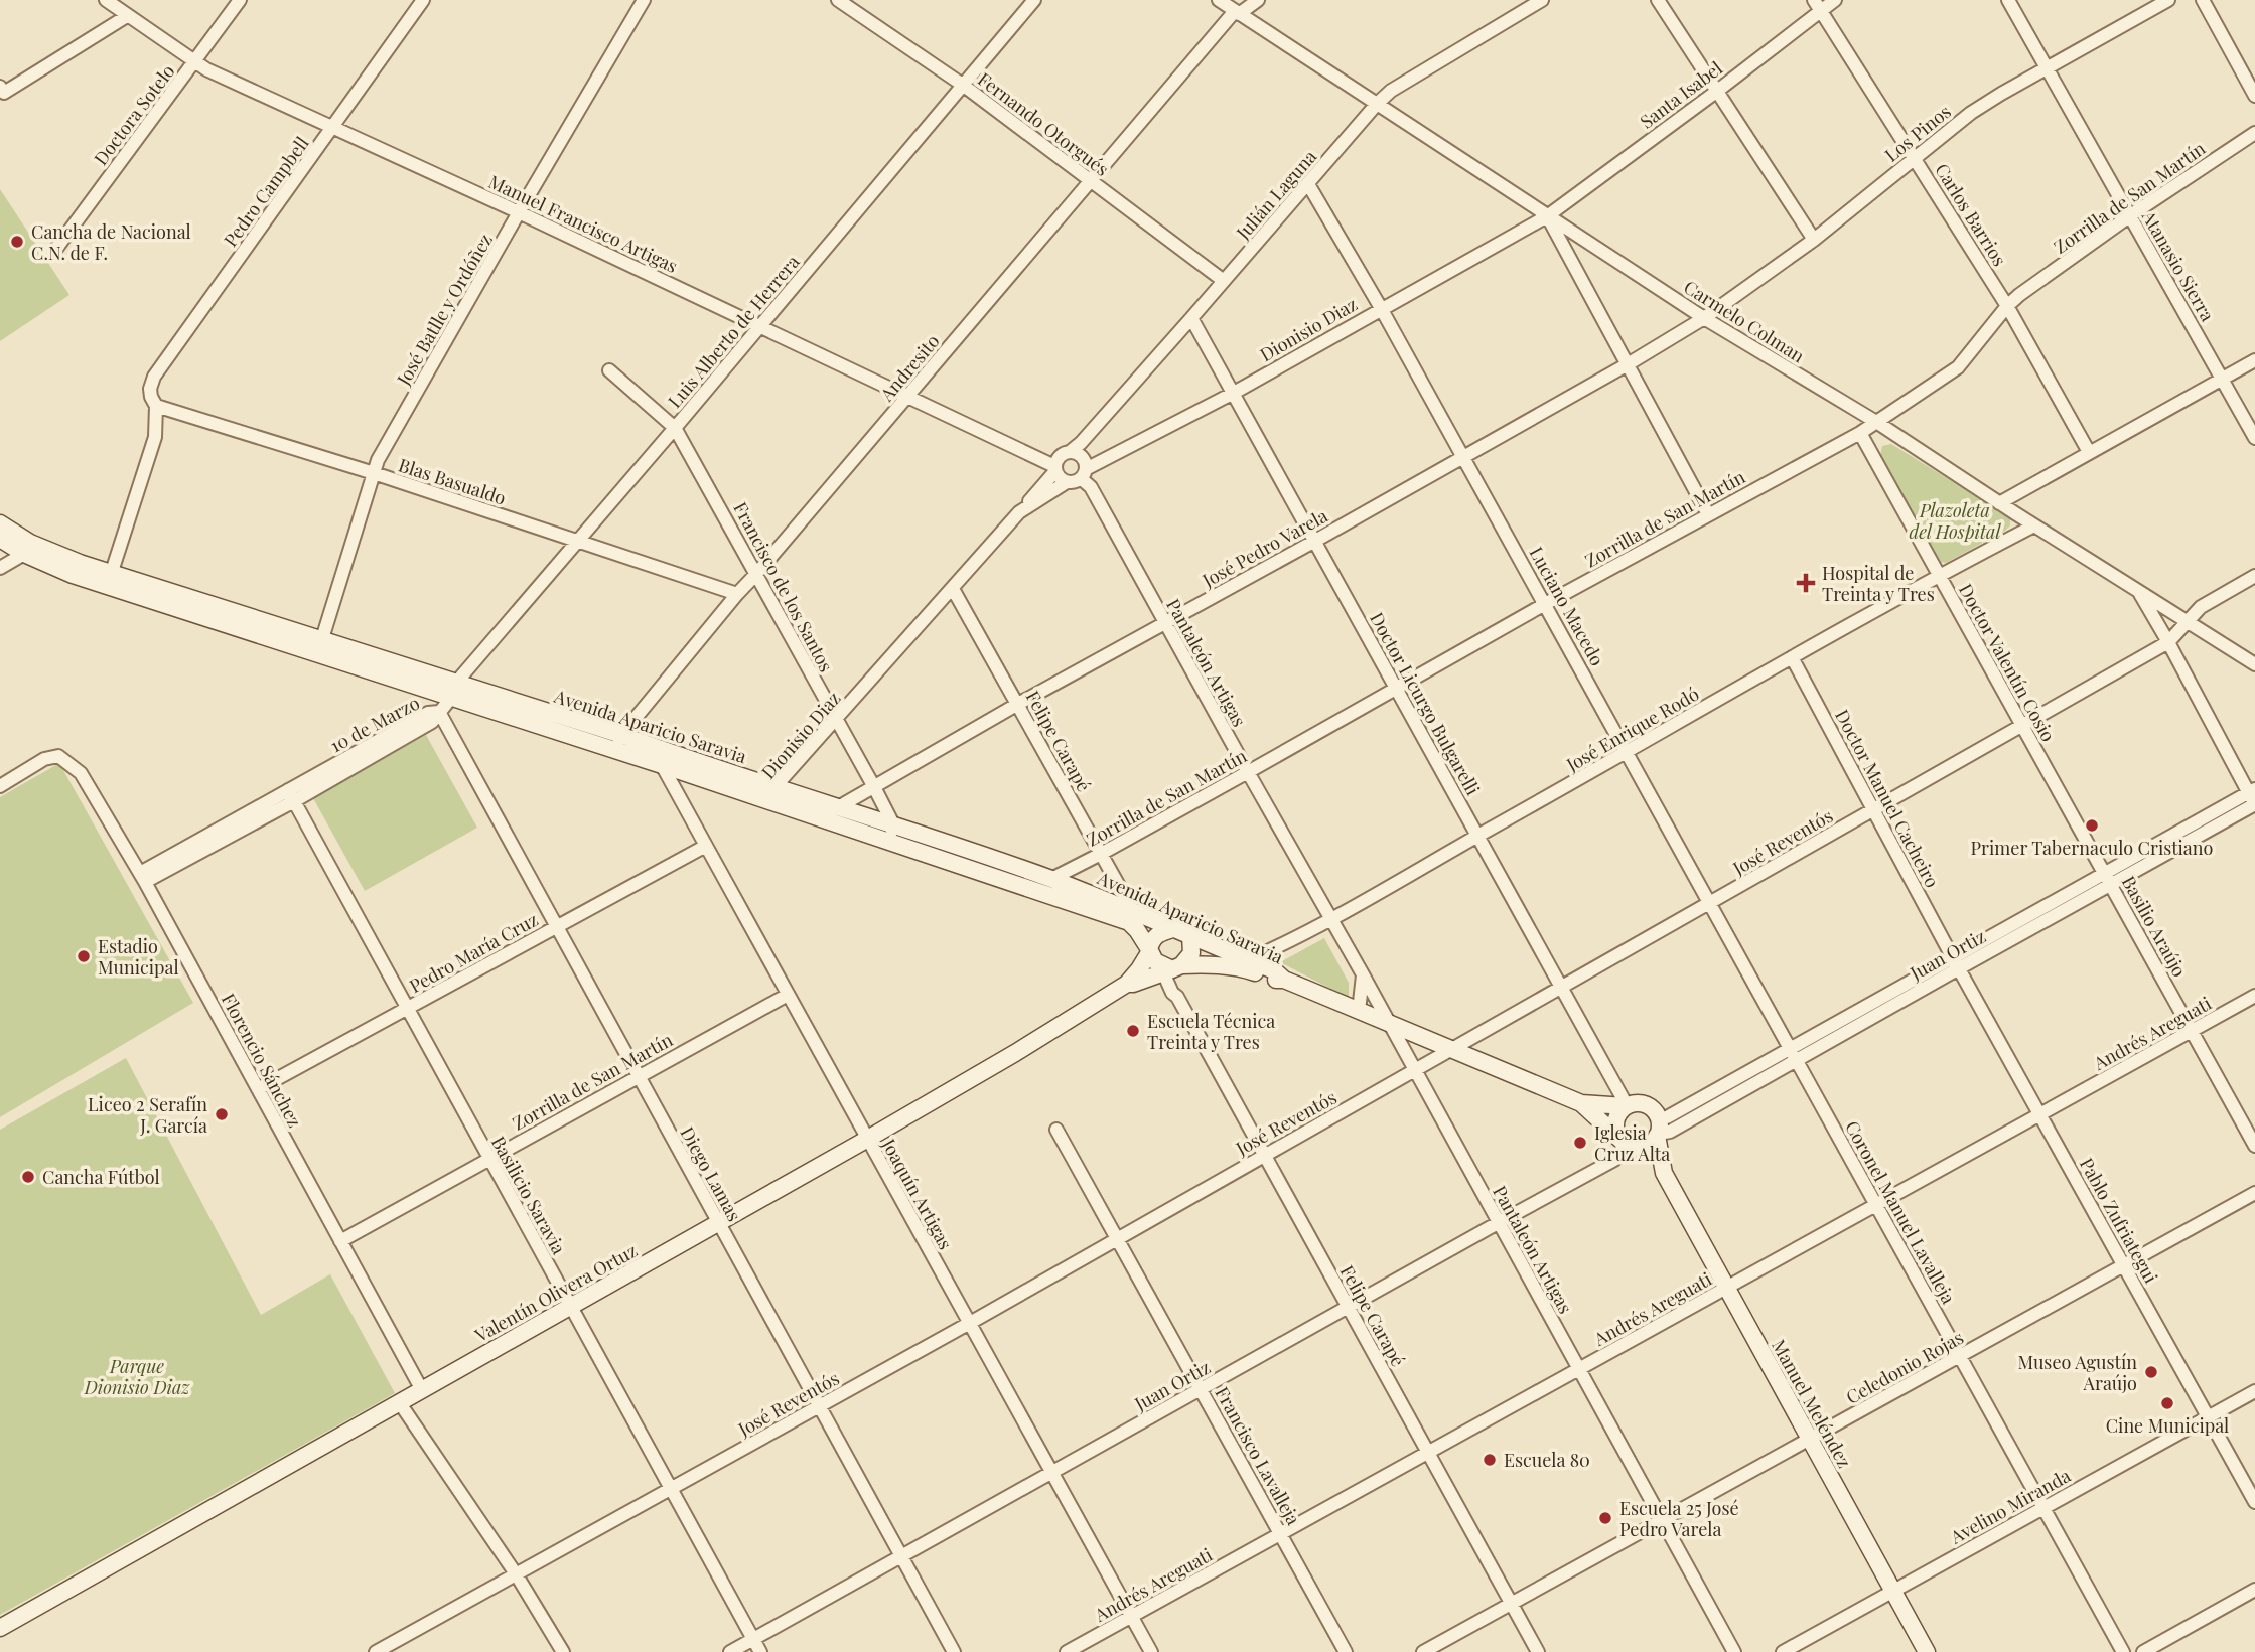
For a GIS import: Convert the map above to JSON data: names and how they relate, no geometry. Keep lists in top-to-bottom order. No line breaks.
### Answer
{"streets":{"street":["Santa Isabel","Doctora Sotelo","Fernando Otorgués","Los Pinos","Pedro Campbell","Julián Laguna","Zorrilla de San Martín","Carlos Barrios","Manuel Francisco Artigas","Atanasio Sierra","José Batlle y Ordóñez","Carmelo Colman","Dionisio Diaz","Luis Alberto de Herrera","Andresito","Blas Basualdo","José Pedro Varela","Francisco de los Santos","Luciano Macedo","Pantaleón Artigas","Doctor Valentín Cosio","Doctor Licurgo Bulgarelli","10 de Marzo","Avenida Aparicio Saravia","José Enrique Rodó","Felipe Carapé","Doctor Manuel Cacheiro","José Reventós","Basilio Araújo","Pedro María Cruz","Juan Ortiz","Andrés Areguati","Florencio Sánchez","Diego Lamas","Joaquín Artigas","Basilicio Saravia","Coronel Manuel Lavalleja","Pablo Zufriategui","Valentín Olivera Ortuz","Celedonio Rojas","Manuel Meléndez","Francisco Lavalleja","Avelino Miranda"]},"crossings":[["Santa Isabel","Carlos Barrios"],["Santa Isabel","Carmelo Colman"],["Santa Isabel","Dionisio Diaz"],["Doctora Sotelo","Manuel Francisco Artigas"],["Fernando Otorgués","Julián Laguna"],["Fernando Otorgués","Luis Alberto de Herrera"],["Fernando Otorgués","Andresito"],["Los Pinos","Carlos Barrios"],["Los Pinos","Atanasio Sierra"],["Los Pinos","Carmelo Colman"],["Los Pinos","José Pedro Varela"],["Pedro Campbell","Manuel Francisco Artigas"],["Pedro Campbell","Blas Basualdo"],["Pedro Campbell","Avenida Aparicio Saravia"],["Julián Laguna","Manuel Francisco Artigas"],["Julián Laguna","Carmelo Colman"],["Julián Laguna","Dionisio Diaz"],["Julián Laguna","Luciano Macedo"],["Julián Laguna","Pantaleón Artigas"],["Julián Laguna","Doctor Licurgo Bulgarelli"],["Zorrilla de San Martín","Carlos Barrios"],["Zorrilla de San Martín","Atanasio Sierra"],["Zorrilla de San Martín","Carmelo Colman"],["Zorrilla de San Martín","Luciano Macedo"],["Zorrilla de San Martín","Pantaleón Artigas"],["Zorrilla de San Martín","Doctor Valentín Cosio"],["Zorrilla de San Martín","Doctor Licurgo Bulgarelli"],["Zorrilla de San Martín","Avenida Aparicio Saravia"],["Zorrilla de San Martín","Felipe Carapé"],["Zorrilla de San Martín","Florencio Sánchez"],["Zorrilla de San Martín","Diego Lamas"],["Zorrilla de San Martín","Joaquín Artigas"],["Zorrilla de San Martín","Basilicio Saravia"],["Manuel Francisco Artigas","José Batlle y Ordóñez"],["Manuel Francisco Artigas","Dionisio Diaz"],["Manuel Francisco Artigas","Luis Alberto de Herrera"],["Manuel Francisco Artigas","Andresito"],["Manuel Francisco Artigas","Pantaleón Artigas"],["José Batlle y Ordóñez","Blas Basualdo"],["José Batlle y Ordóñez","Avenida Aparicio Saravia"],["Carmelo Colman","Dionisio Diaz"],["Carmelo Colman","Andresito"],["Carmelo Colman","José Pedro Varela"],["Carmelo Colman","José Enrique Rodó"],["Carmelo Colman","José Reventós"],["Dionisio Diaz","Francisco de los Santos"],["Dionisio Diaz","Luciano Macedo"],["Dionisio Diaz","Pantaleón Artigas"],["Dionisio Diaz","Doctor Licurgo Bulgarelli"],["Dionisio Diaz","Avenida Aparicio Saravia"],["Dionisio Diaz","Felipe Carapé"],["Luis Alberto de Herrera","Blas Basualdo"],["Luis Alberto de Herrera","Francisco de los Santos"],["Luis Alberto de Herrera","10 de Marzo"],["Luis Alberto de Herrera","Avenida Aparicio Saravia"],["Luis Alberto de Herrera","Diego Lamas"],["Andresito","Blas Basualdo"],["Andresito","Francisco de los Santos"],["Andresito","Avenida Aparicio Saravia"],["José Pedro Varela","Francisco de los Santos"],["José Pedro Varela","Luciano Macedo"],["José Pedro Varela","Pantaleón Artigas"],["José Pedro Varela","Doctor Licurgo Bulgarelli"],["José Pedro Varela","Avenida Aparicio Saravia"],["José Pedro Varela","Felipe Carapé"],["Francisco de los Santos","Avenida Aparicio Saravia"],["Luciano Macedo","José Enrique Rodó"],["Luciano Macedo","José Reventós"],["Luciano Macedo","Juan Ortiz"],["Luciano Macedo","Coronel Manuel Lavalleja"],["Pantaleón Artigas","Avenida Aparicio Saravia"],["Pantaleón Artigas","José Enrique Rodó"],["Pantaleón Artigas","José Reventós"],["Pantaleón Artigas","Juan Ortiz"],["Pantaleón Artigas","Andrés Areguati"],["Pantaleón Artigas","Celedonio Rojas"],["Doctor Valentín Cosio","José Enrique Rodó"],["Doctor Valentín Cosio","José Reventós"],["Doctor Valentín Cosio","Basilio Araújo"],["Doctor Valentín Cosio","Juan Ortiz"],["Doctor Licurgo Bulgarelli","Avenida Aparicio Saravia"],["Doctor Licurgo Bulgarelli","José Enrique Rodó"],["Doctor Licurgo Bulgarelli","José Reventós"],["Doctor Licurgo Bulgarelli","Juan Ortiz"],["Doctor Licurgo Bulgarelli","Manuel Meléndez"],["10 de Marzo","Florencio Sánchez"],["10 de Marzo","Diego Lamas"],["10 de Marzo","Basilicio Saravia"],["Avenida Aparicio Saravia","José Enrique Rodó"],["Avenida Aparicio Saravia","Felipe Carapé"],["Avenida Aparicio Saravia","José Reventós"],["Avenida Aparicio Saravia","Juan Ortiz"],["Avenida Aparicio Saravia","Joaquín Artigas"],["Avenida Aparicio Saravia","Valentín Olivera Ortuz"],["Avenida Aparicio Saravia","Manuel Meléndez"],["José Enrique Rodó","Doctor Manuel Cacheiro"],["Felipe Carapé","José Reventós"],["Felipe Carapé","Juan Ortiz"],["Felipe Carapé","Andrés Areguati"],["Felipe Carapé","Valentín Olivera Ortuz"],["Felipe Carapé","Celedonio Rojas"],["Doctor Manuel Cacheiro","José Reventós"],["Doctor Manuel Cacheiro","Juan Ortiz"],["Doctor Manuel Cacheiro","Pablo Zufriategui"],["José Reventós","Diego Lamas"],["José Reventós","Joaquín Artigas"],["José Reventós","Basilicio Saravia"],["José Reventós","Francisco Lavalleja"],["Basilio Araújo","Juan Ortiz"],["Basilio Araújo","Andrés Areguati"],["Pedro María Cruz","Florencio Sánchez"],["Pedro María Cruz","Diego Lamas"],["Pedro María Cruz","Joaquín Artigas"],["Pedro María Cruz","Basilicio Saravia"],["Juan Ortiz","Diego Lamas"],["Juan Ortiz","Joaquín Artigas"],["Juan Ortiz","Basilicio Saravia"],["Juan Ortiz","Coronel Manuel Lavalleja"],["Juan Ortiz","Pablo Zufriategui"],["Juan Ortiz","Manuel Meléndez"],["Juan Ortiz","Francisco Lavalleja"],["Andrés Areguati","Joaquín Artigas"],["Andrés Areguati","Coronel Manuel Lavalleja"],["Andrés Areguati","Pablo Zufriategui"],["Andrés Areguati","Manuel Meléndez"],["Andrés Areguati","Francisco Lavalleja"],["Florencio Sánchez","Valentín Olivera Ortuz"],["Diego Lamas","Valentín Olivera Ortuz"],["Joaquín Artigas","Valentín Olivera Ortuz"],["Basilicio Saravia","Valentín Olivera Ortuz"],["Coronel Manuel Lavalleja","Celedonio Rojas"],["Coronel Manuel Lavalleja","Avelino Miranda"],["Pablo Zufriategui","Celedonio Rojas"],["Pablo Zufriategui","Avelino Miranda"],["Celedonio Rojas","Manuel Meléndez"],["Manuel Meléndez","Avelino Miranda"]],"parks":["Plazoleta del Hospital","Parque Dionisio Diaz"],"places":{"other":["Cancha de Nacional C.N. de F.","Primer Tabernaculo Cristiano","Estadio Municipal","Escuela Técnica Treinta y Tres","Liceo 2 Serafín J. García","Iglesia Cruz Alta","Cancha Fútbol","Museo Agustín Araújo","Cine Municipal","Escuela 80","Escuela 25 José Pedro Varela"],"health":["Hospital de Treinta y Tres"]}}
